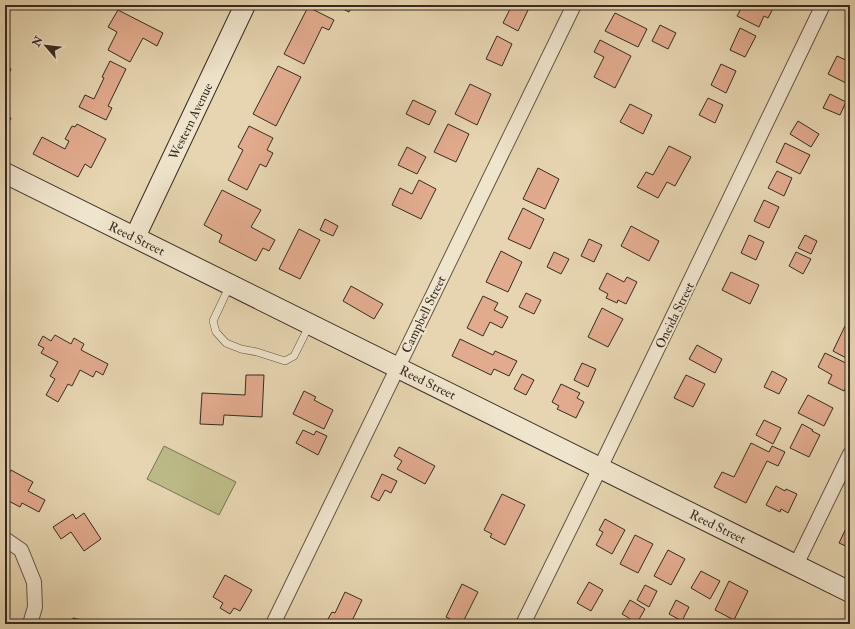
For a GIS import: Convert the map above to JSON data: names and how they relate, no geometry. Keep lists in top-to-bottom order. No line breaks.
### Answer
{"streets":{"street":["Western Avenue","Reed Street","Campbell Street","Oneida Street"]},"crossings":[["Western Avenue","Reed Street"],["Reed Street","Campbell Street"],["Reed Street","Oneida Street"]],"north":"top left"}
